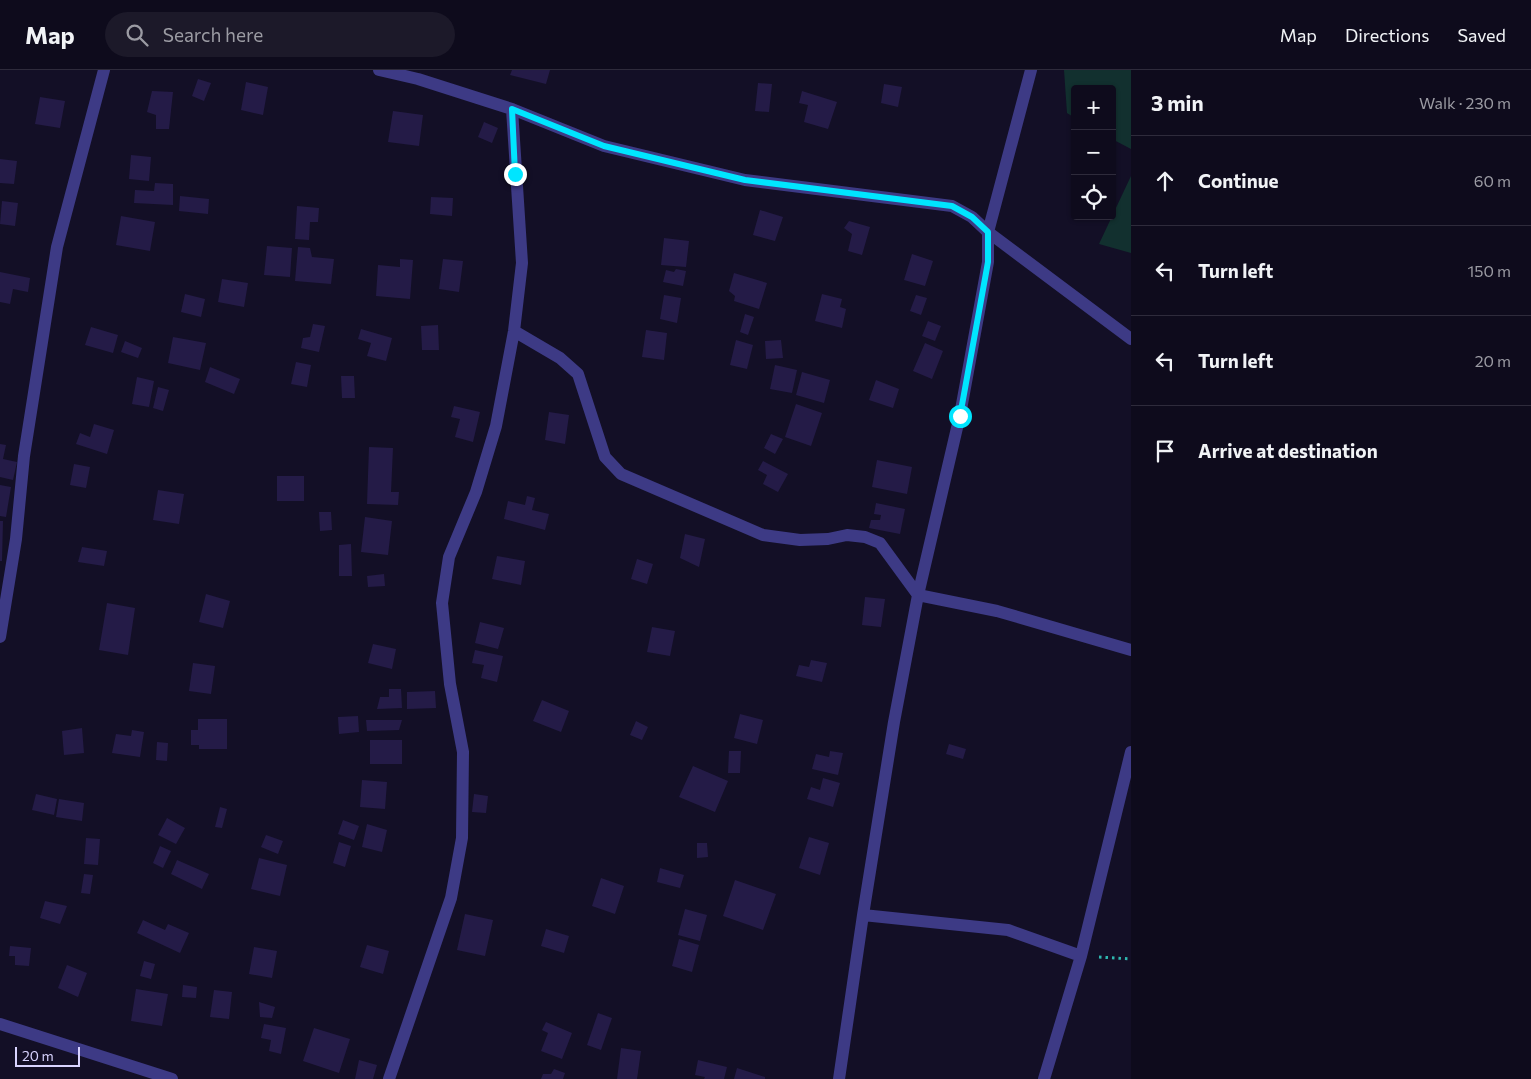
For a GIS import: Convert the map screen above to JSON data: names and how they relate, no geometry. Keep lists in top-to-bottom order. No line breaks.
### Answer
{"scale_bar":"20 m","page":{"header":"Map","search":"Search here","nav":["Map","Directions","Saved"],"heading":["3 min","Walk · 230 m"],"map_buttons":["+","−"],"list":[["Continue","60 m"],["Turn left","150 m"],["Turn left","20 m"],"Arrive at destination"],"scale":"20 m"}}
